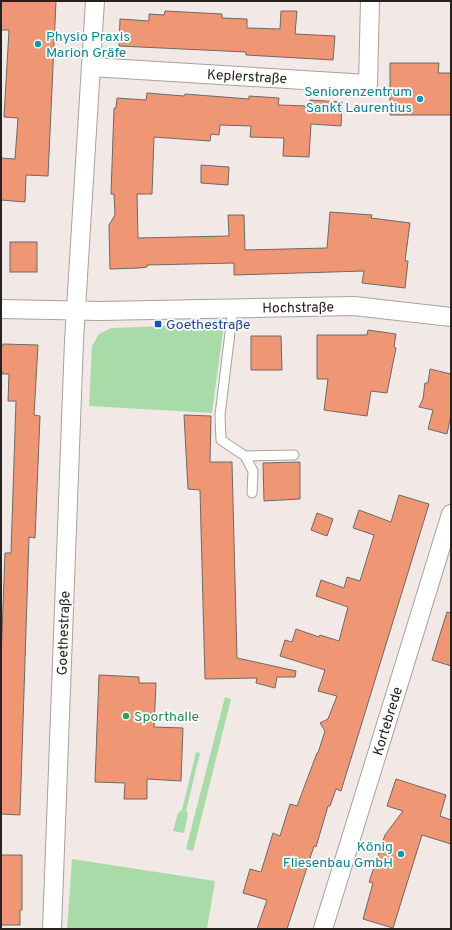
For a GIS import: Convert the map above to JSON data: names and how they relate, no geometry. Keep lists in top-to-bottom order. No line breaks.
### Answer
{"streets":{"street":["Keplerstraße","Hochstraße","Goethestraße","Kortebrede"]},"crossings":[["Keplerstraße","Goethestraße"],["Hochstraße","Goethestraße"]],"places":{"other":["Physio Praxis Marion Gräfe","Seniorenzentrum Sankt Laurentius","Sporthalle","König Fliesenbau GmbH"],"transit":["Goethestraße"]}}
